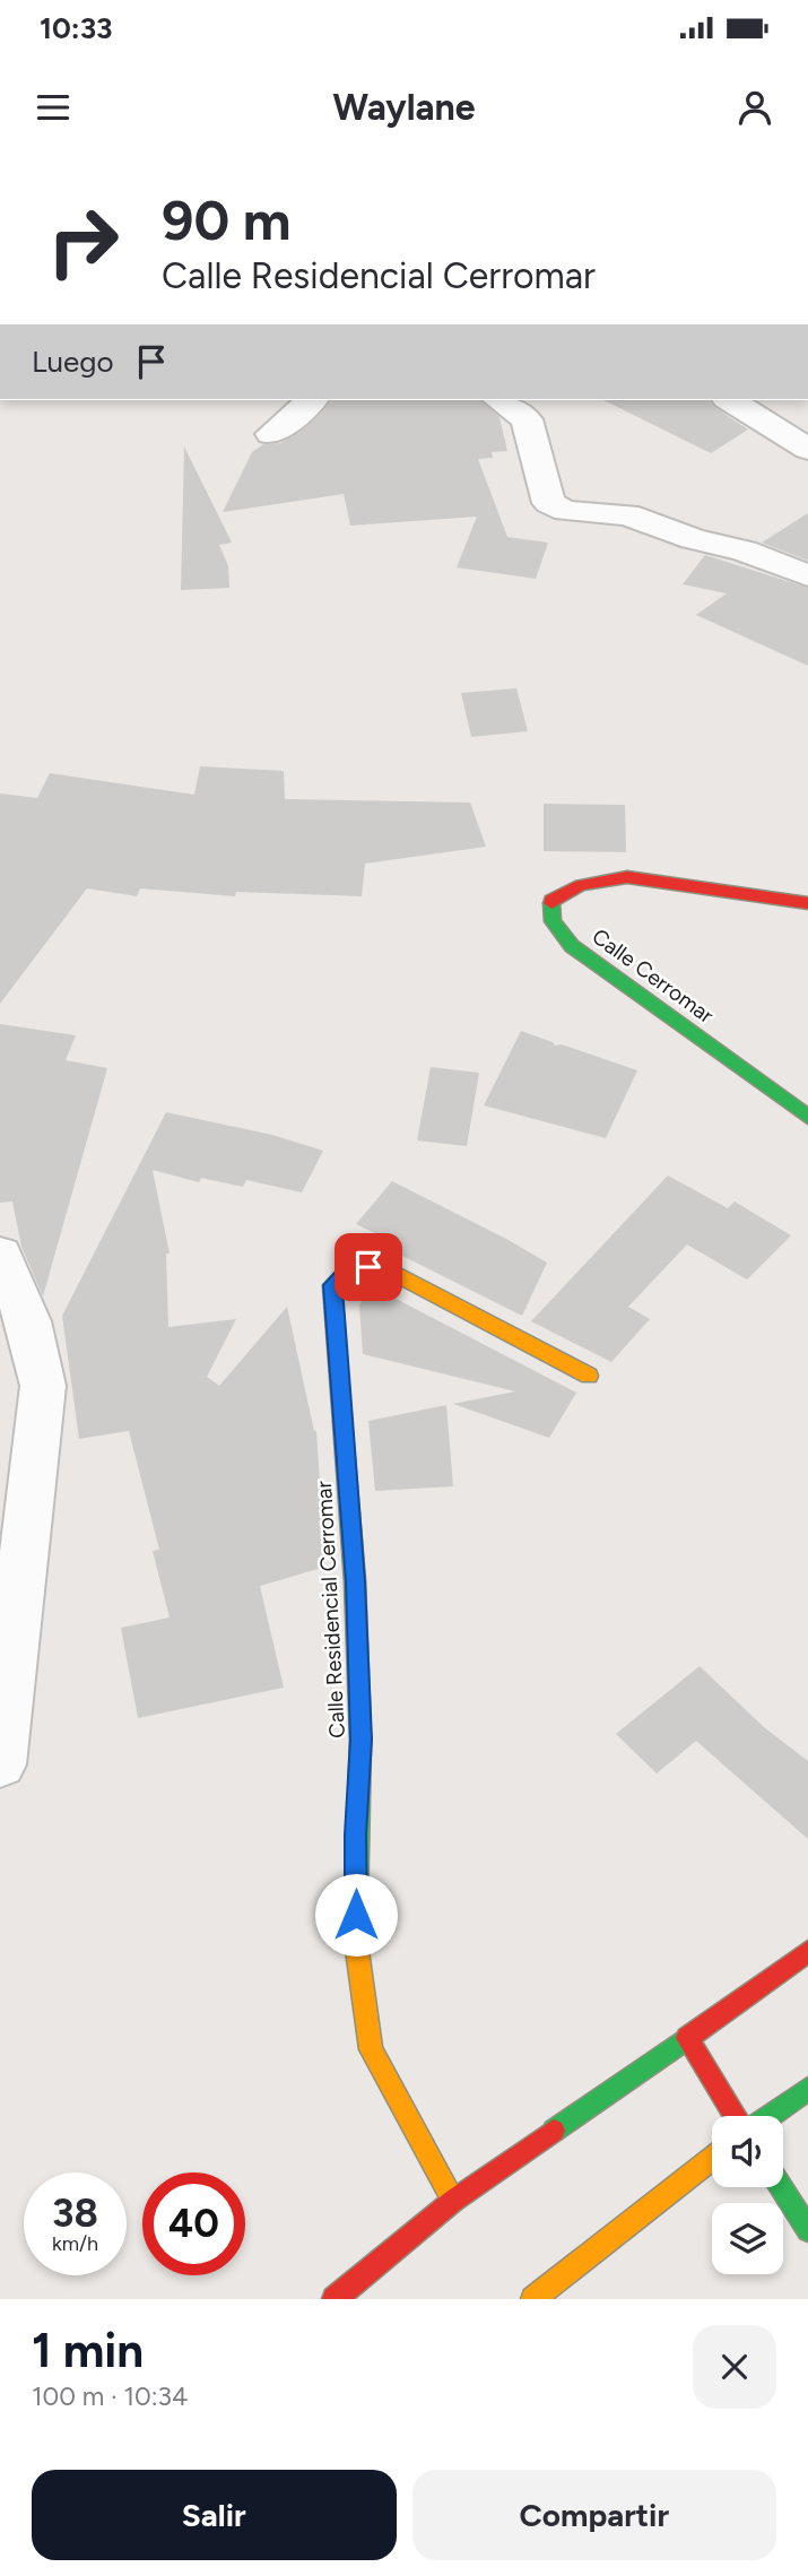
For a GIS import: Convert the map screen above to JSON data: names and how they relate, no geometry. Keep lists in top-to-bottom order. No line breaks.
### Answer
{"streets":{"main road":["Calle Cerromar","Calle Residencial Cerromar"]},"page":{"status":"10:33","header":"Waylane","turn":["90 m","Calle Residencial Cerromar"],"then":"Luego","speed":"38 km/h","limit":"40","heading":["1 min","100 m · 10:34"],"buttons":["Salir","Compartir"]}}
